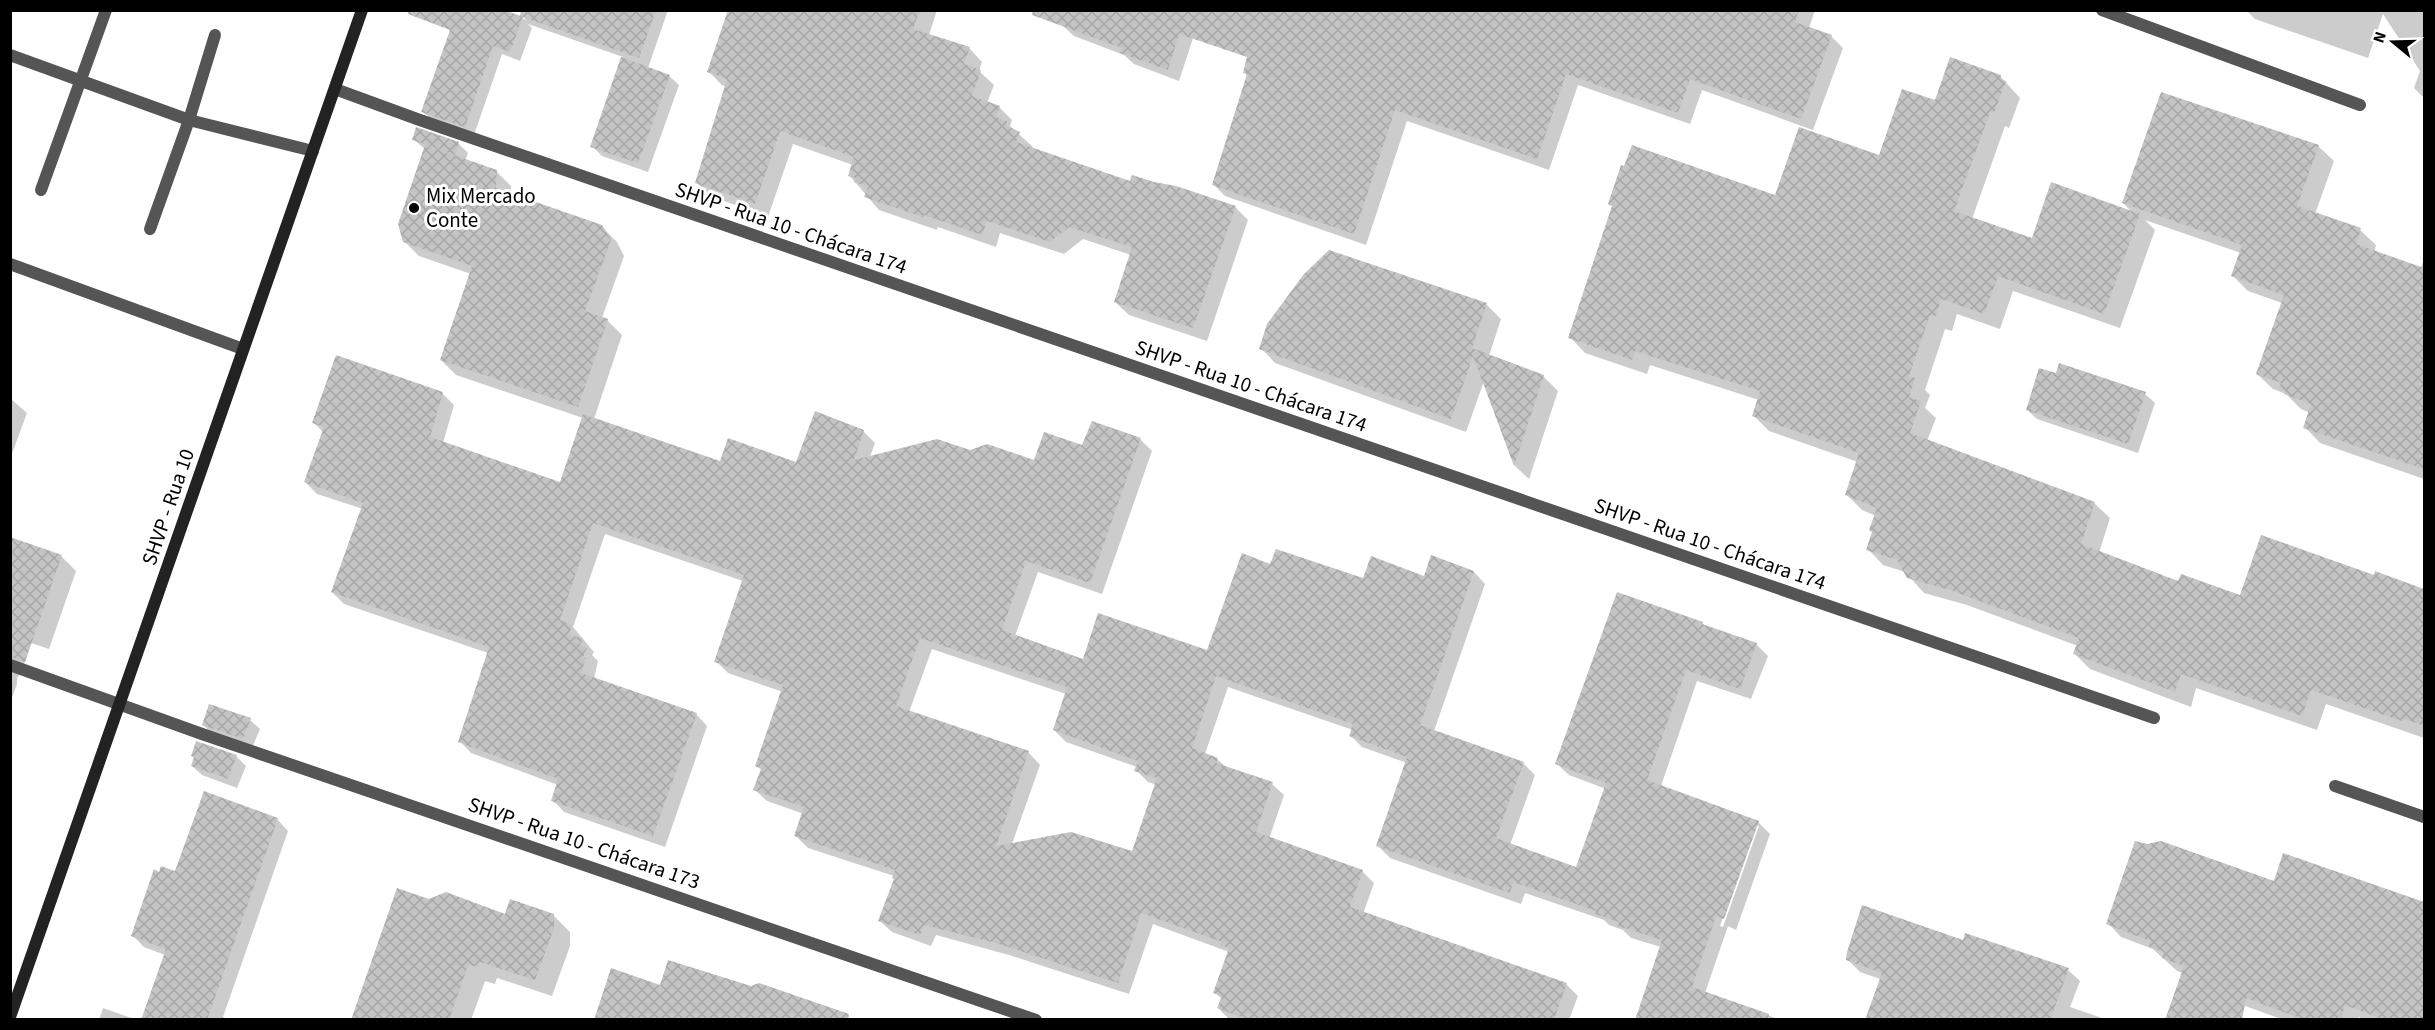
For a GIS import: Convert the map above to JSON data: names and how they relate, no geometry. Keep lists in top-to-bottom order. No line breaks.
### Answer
{"streets":{"street":["SHVP - Rua 10 - Chácara 174","SHVP - Rua 10","SHVP - Rua 10 - Chácara 173"]},"crossings":[["SHVP - Rua 10 - Chácara 174","SHVP - Rua 10"],["SHVP - Rua 10","SHVP - Rua 10 - Chácara 173"]],"places":["Mix Mercado Conte"],"north":"left"}
